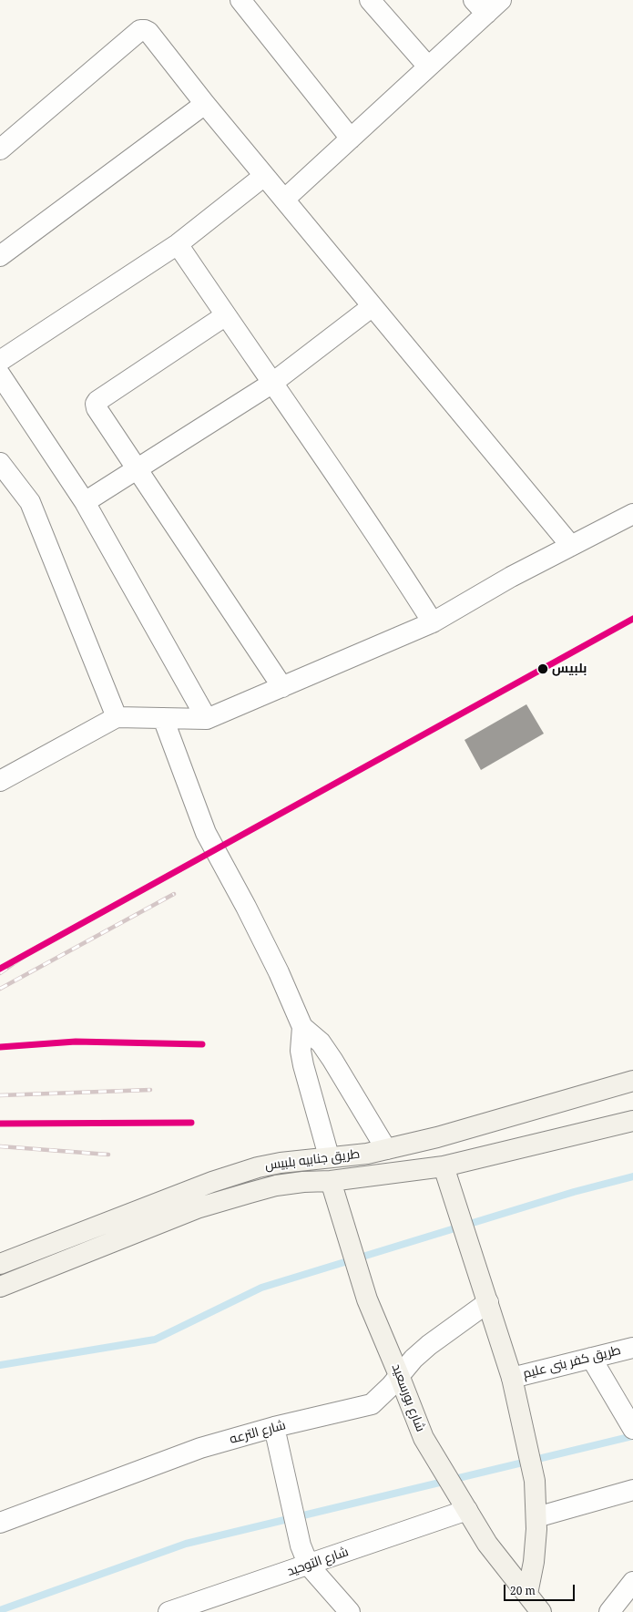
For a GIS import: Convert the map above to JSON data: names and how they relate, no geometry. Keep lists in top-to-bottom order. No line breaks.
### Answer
{"streets":{"main road":["طريق جنابيه بلبيس","شارع بورسعيد"],"street":["طريق كفر بنى عليم","شارع الترعه","شارع التوحيد"]},"crossings":[["طريق جنابيه بلبيس","شارع بورسعيد"],["شارع بورسعيد","شارع الترعه"],["شارع بورسعيد","شارع التوحيد"]],"places":["بلبيس"],"scale_bar":"20 m"}
